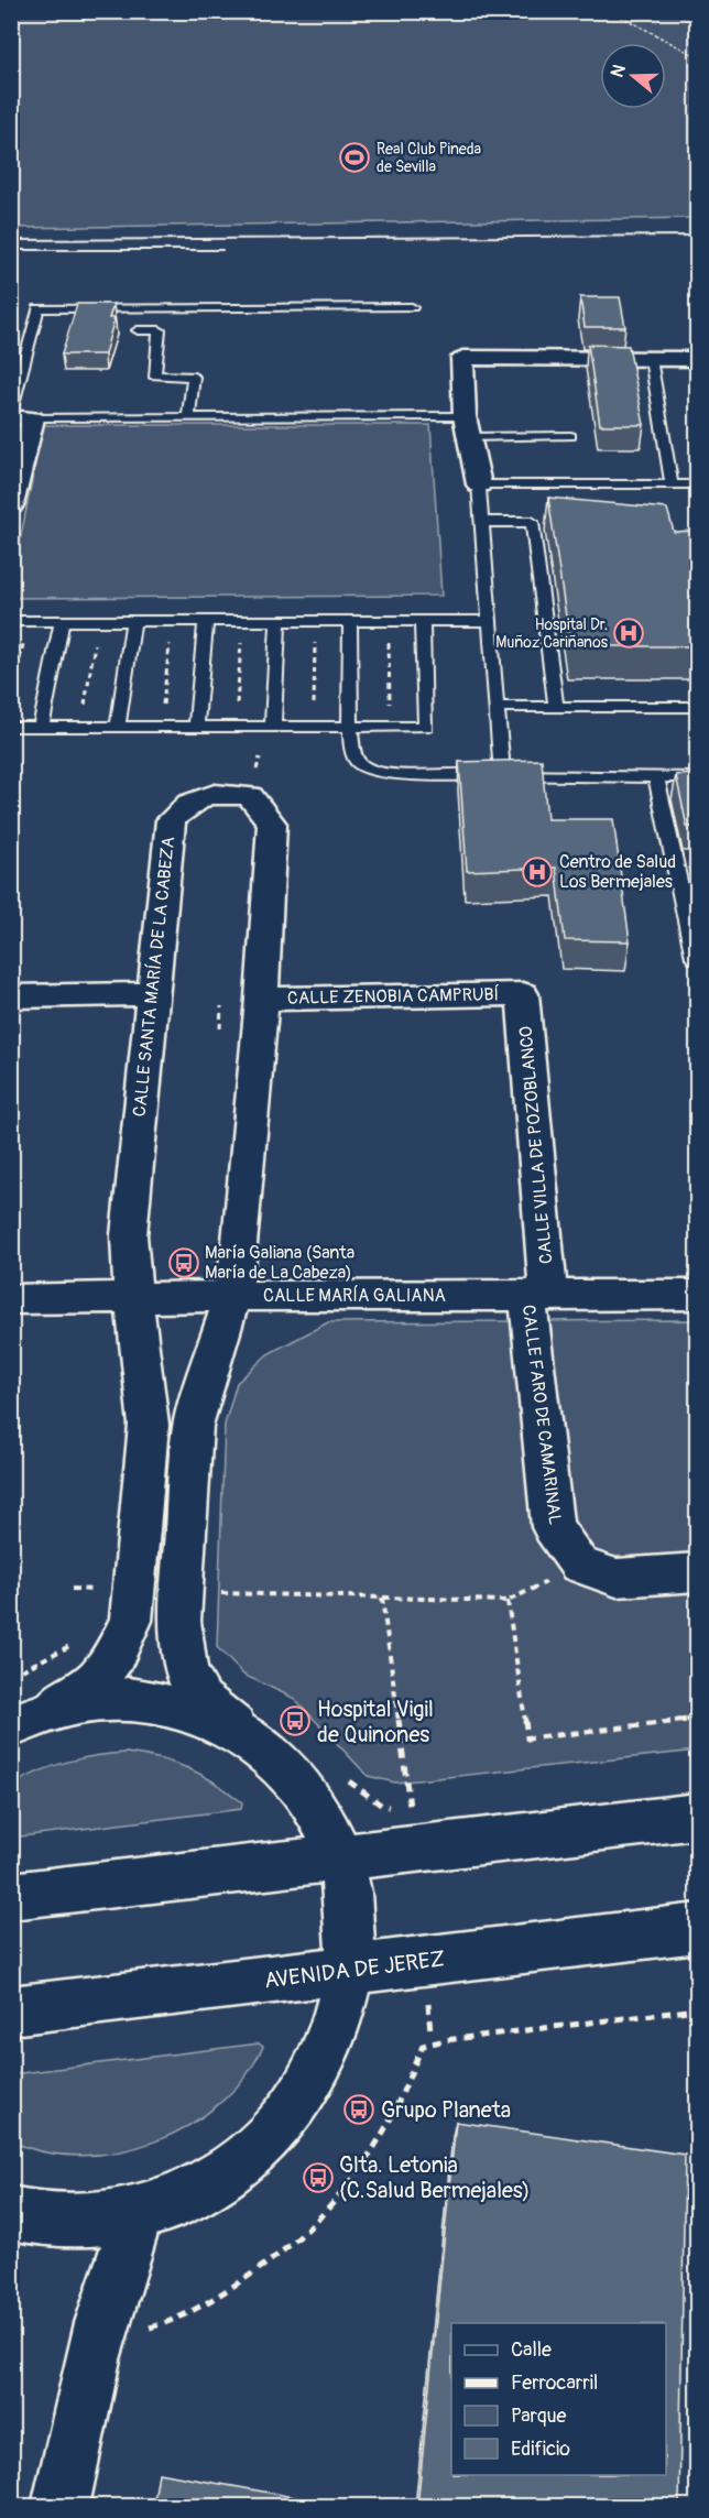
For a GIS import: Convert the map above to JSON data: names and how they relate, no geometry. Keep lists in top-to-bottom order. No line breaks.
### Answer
{"streets":{"street":["CALLE SANTA MARÍA DE LA CABEZA","CALLE ZENOBIA CAMPRUBÍ","CALLE VILLA DE POZOBLANCO","CALLE MARÍA GALIANA","CALLE FARO DE CAMARINAL","AVENIDA DE JEREZ"]},"crossings":[["CALLE SANTA MARÍA DE LA CABEZA","CALLE ZENOBIA CAMPRUBÍ"],["CALLE SANTA MARÍA DE LA CABEZA","CALLE MARÍA GALIANA"],["CALLE ZENOBIA CAMPRUBÍ","CALLE VILLA DE POZOBLANCO"],["CALLE VILLA DE POZOBLANCO","CALLE MARÍA GALIANA"],["CALLE VILLA DE POZOBLANCO","CALLE FARO DE CAMARINAL"],["CALLE MARÍA GALIANA","CALLE FARO DE CAMARINAL"]],"places":{"sports":["Real Club Pineda de Sevilla"],"hospital":["Hospital Dr. Muñoz Cariñanos","Centro de Salud Los Bermejales"],"bus stop":["María Galiana (Santa María de La Cabeza)","Hospital Vigil de Quinones","Grupo Planeta","Glta. Letonia (C.Salud Bermejales)"]},"legend":["Calle","Ferrocarril","Parque","Edificio"],"north":"left"}
